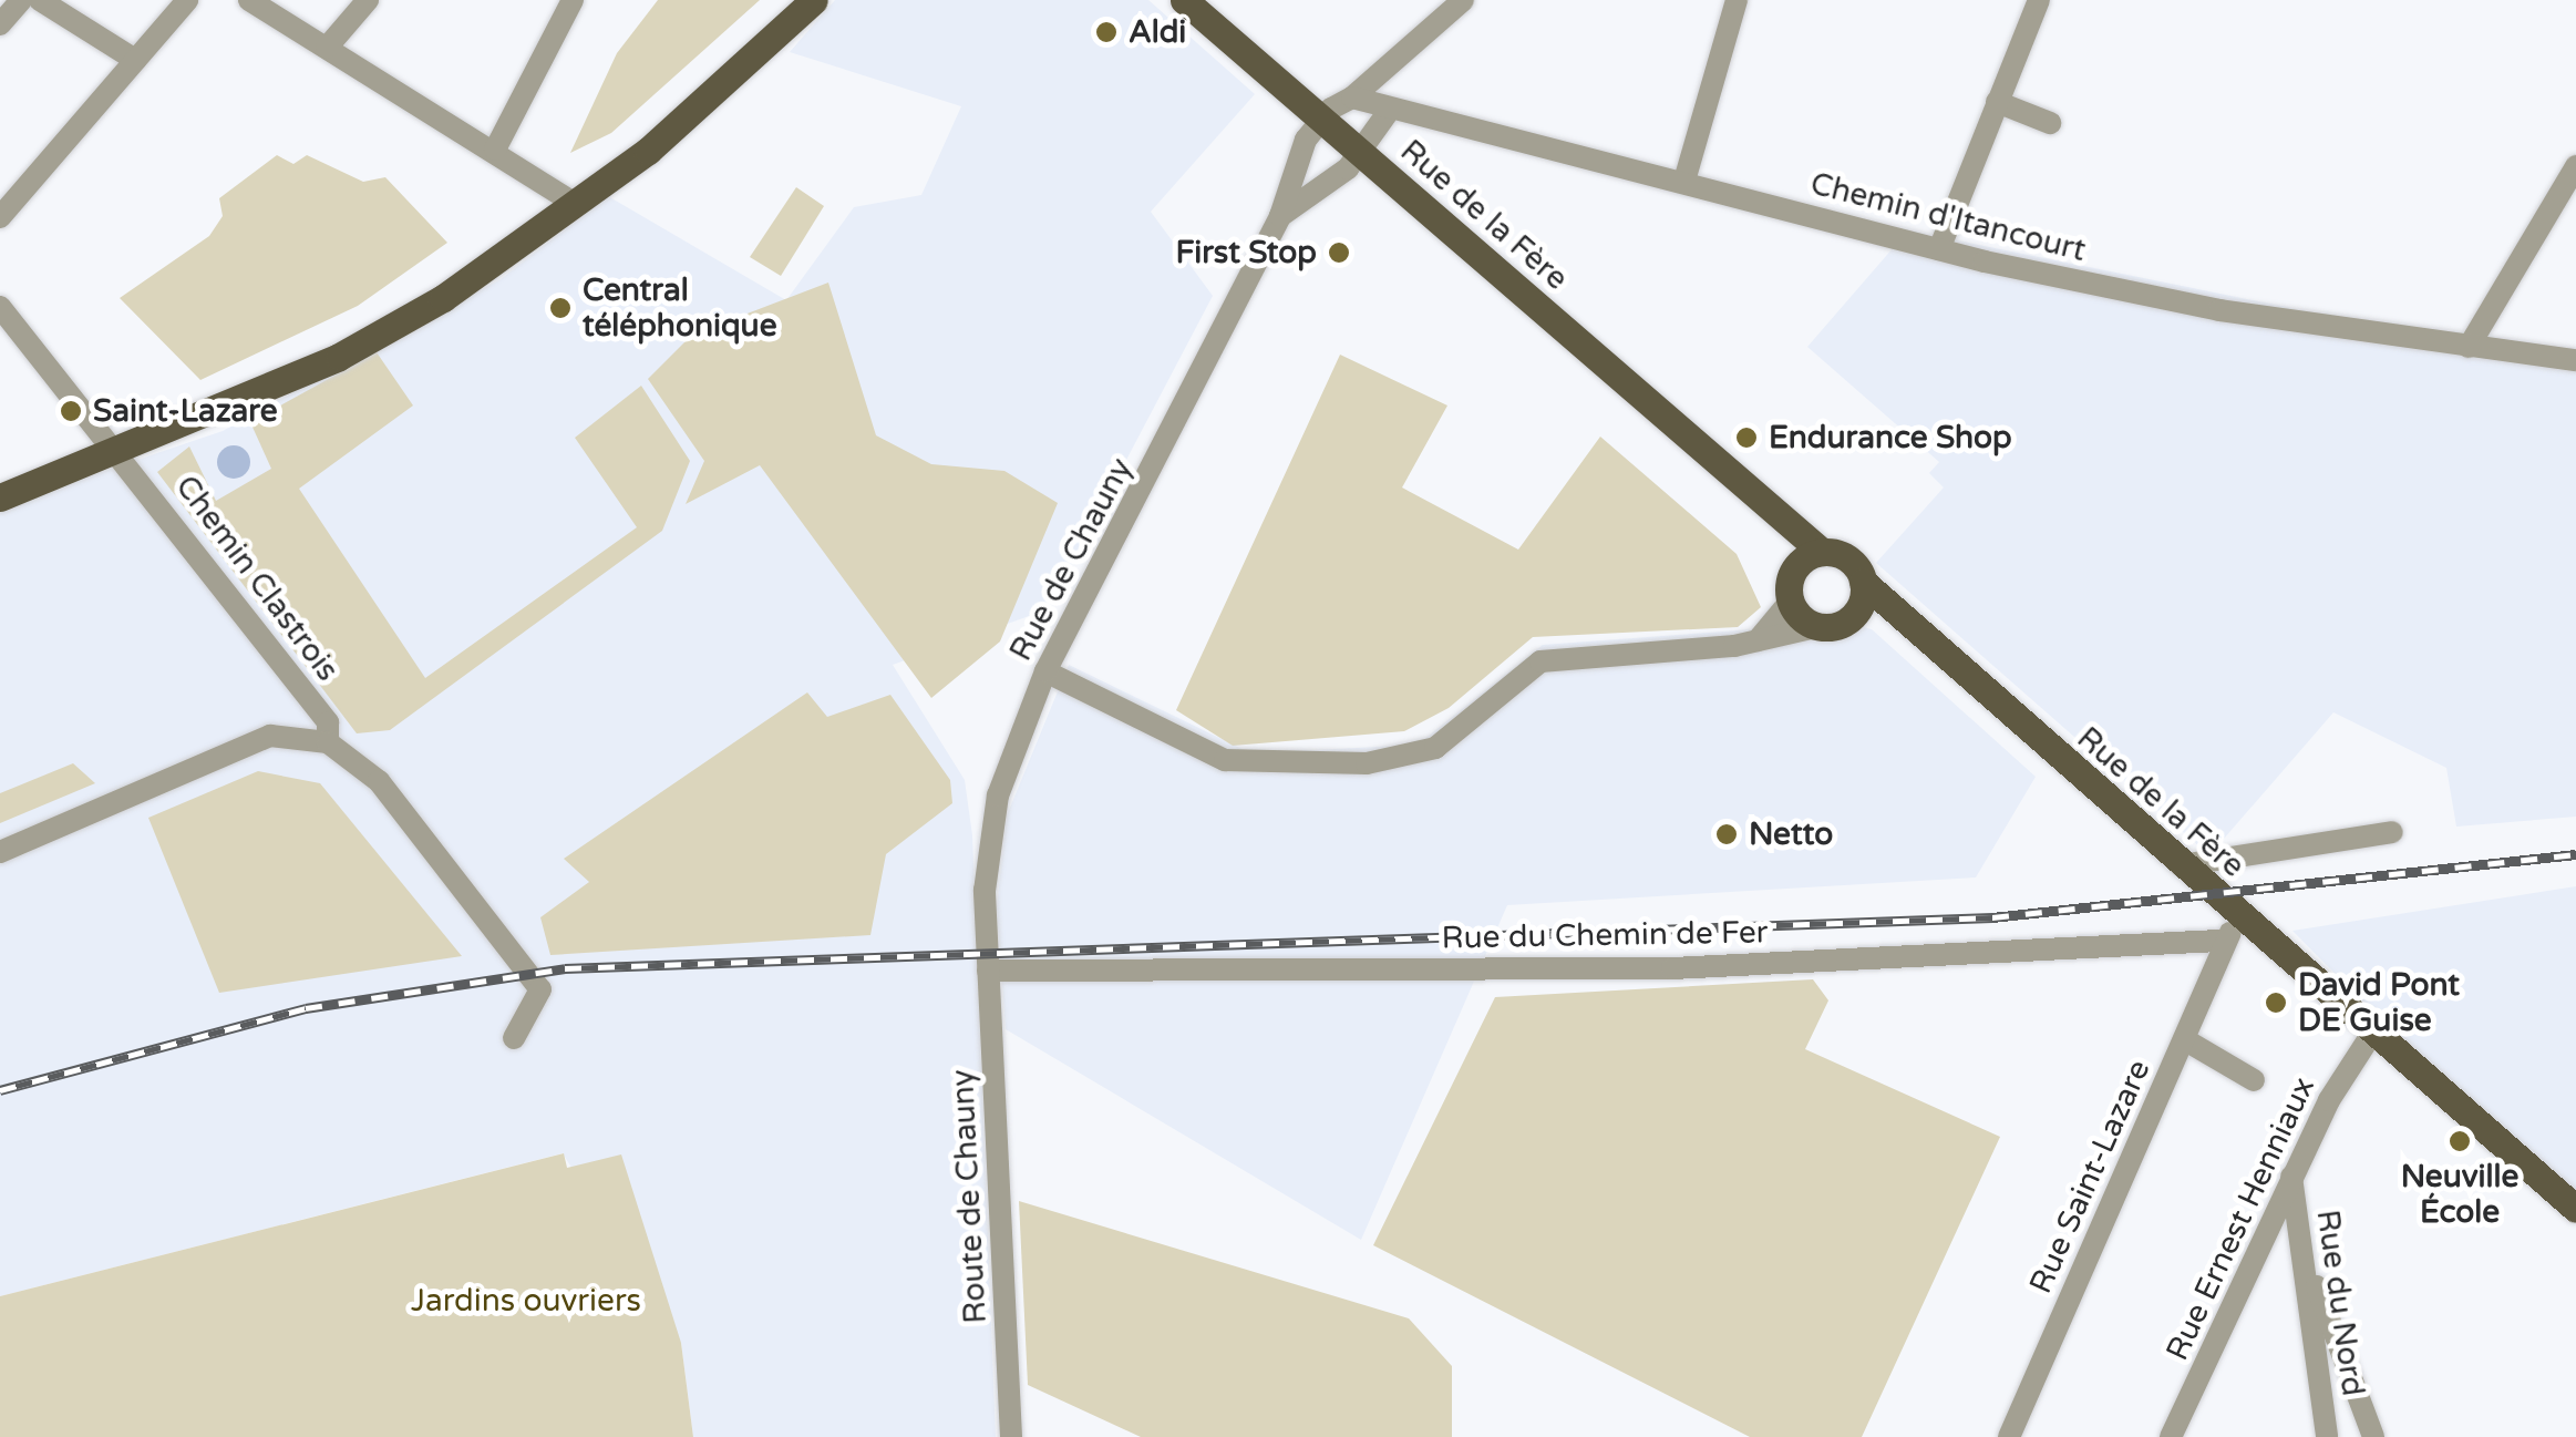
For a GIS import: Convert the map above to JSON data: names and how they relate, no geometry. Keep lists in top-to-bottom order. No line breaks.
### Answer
{"streets":{"main road":["Rue de la Fère"],"street":["Chemin d'Itancourt","Rue de Chauny","Chemin Clastrois","Rue du Chemin de Fer","Rue Saint-Lazare","Route de Chauny","Rue Ernest Henniaux","Rue du Nord"]},"crossings":[["Rue de la Fère","Rue de Chauny"],["Rue de la Fère","Rue Ernest Henniaux"],["Rue de Chauny","Rue du Chemin de Fer"],["Rue de Chauny","Route de Chauny"],["Rue du Chemin de Fer","Rue Saint-Lazare"],["Rue du Chemin de Fer","Route de Chauny"],["Rue Ernest Henniaux","Rue du Nord"]],"parks":["Jardins ouvriers"],"places":["Aldi","First Stop","Central téléphonique","Saint-Lazare","Endurance Shop","Netto","David Pont DE Guise","Neuville École"]}
